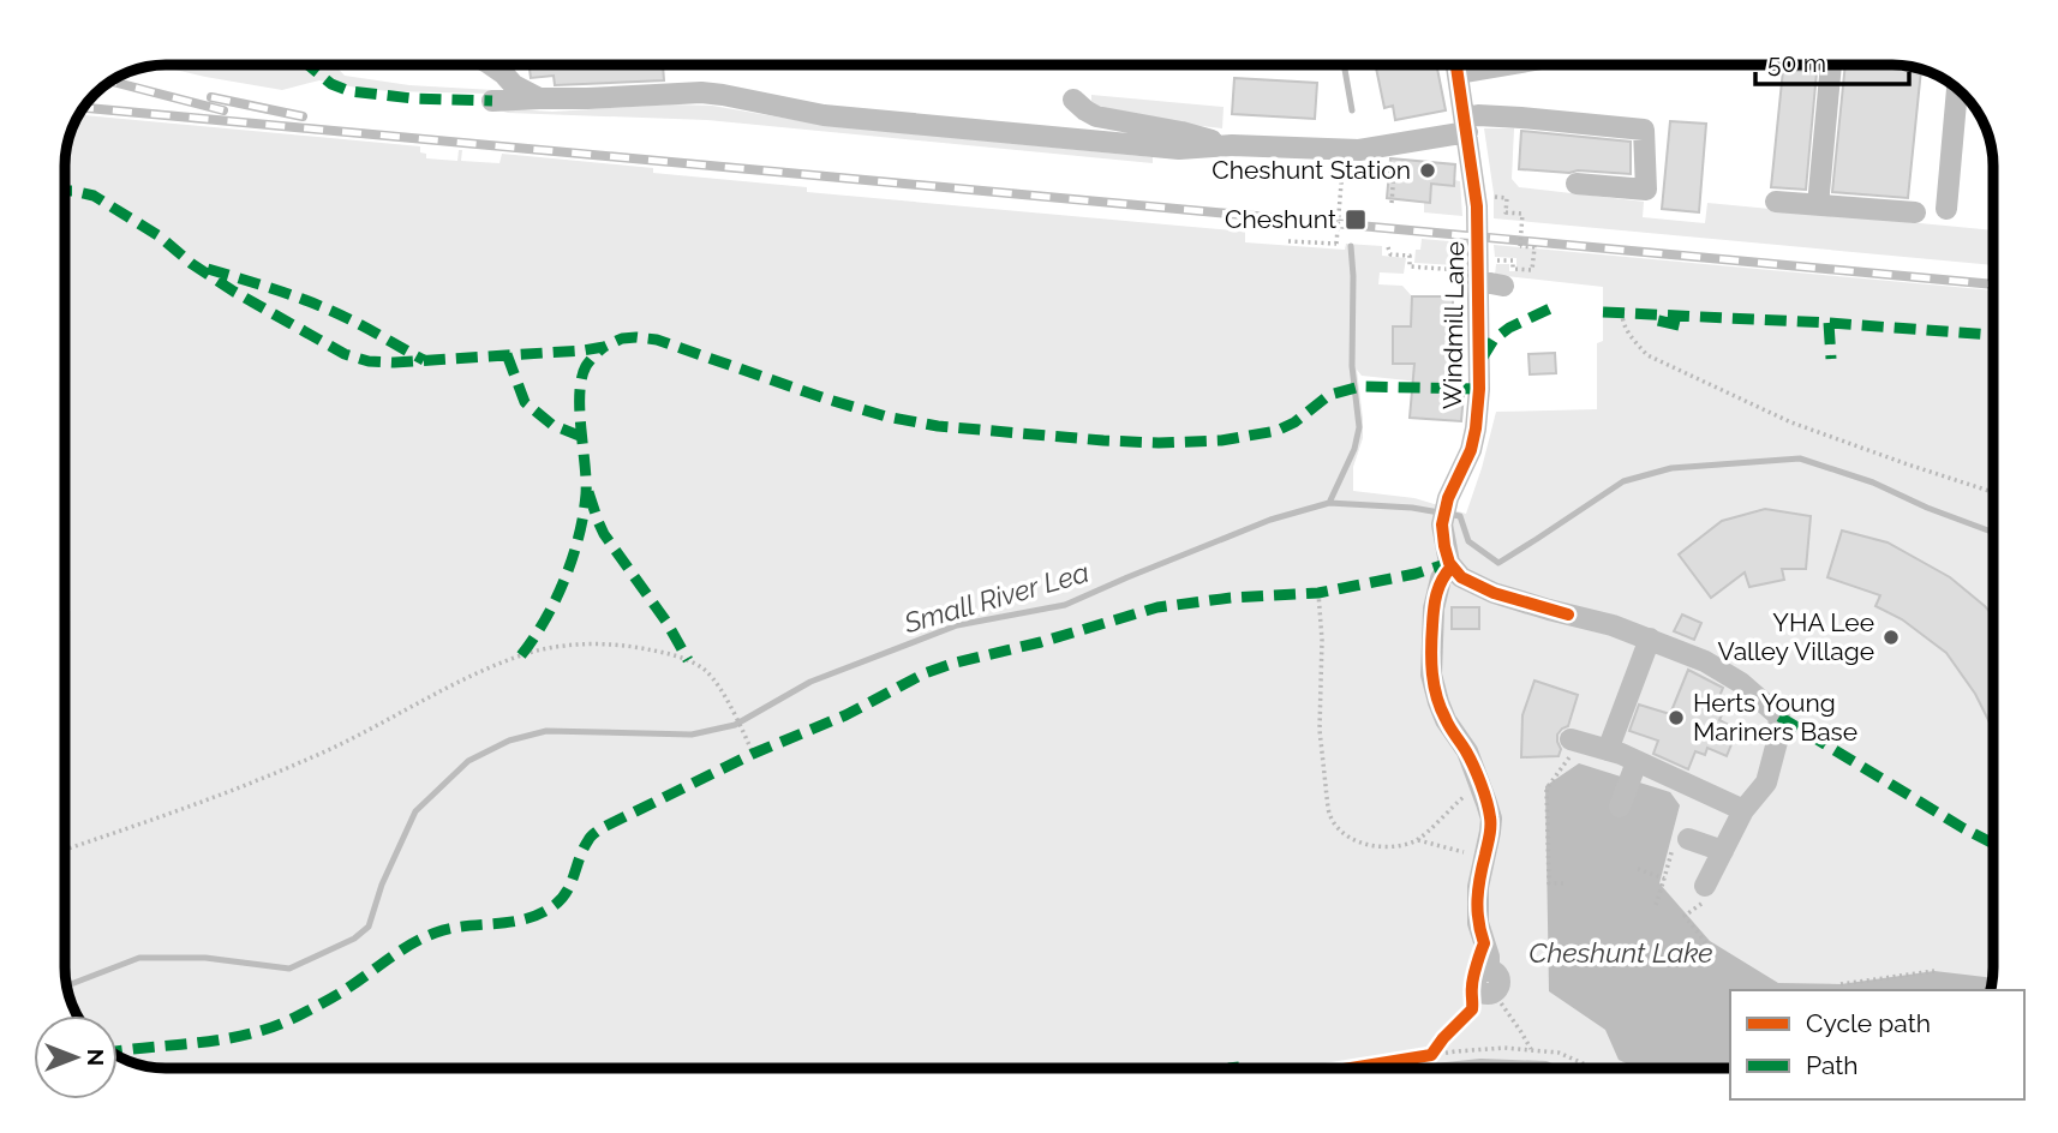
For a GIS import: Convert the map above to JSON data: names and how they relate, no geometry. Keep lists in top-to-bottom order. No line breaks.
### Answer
{"streets":{"street":["Windmill Lane"]},"water":["Small River Lea","Cheshunt Lake"],"places":{"other":["Cheshunt Station","YHA Lee Valley Village","Herts Young Mariners Base"],"transit":["Cheshunt"]},"legend":["Cycle path","Path"],"scale_bar":"50 m","north":"right"}
